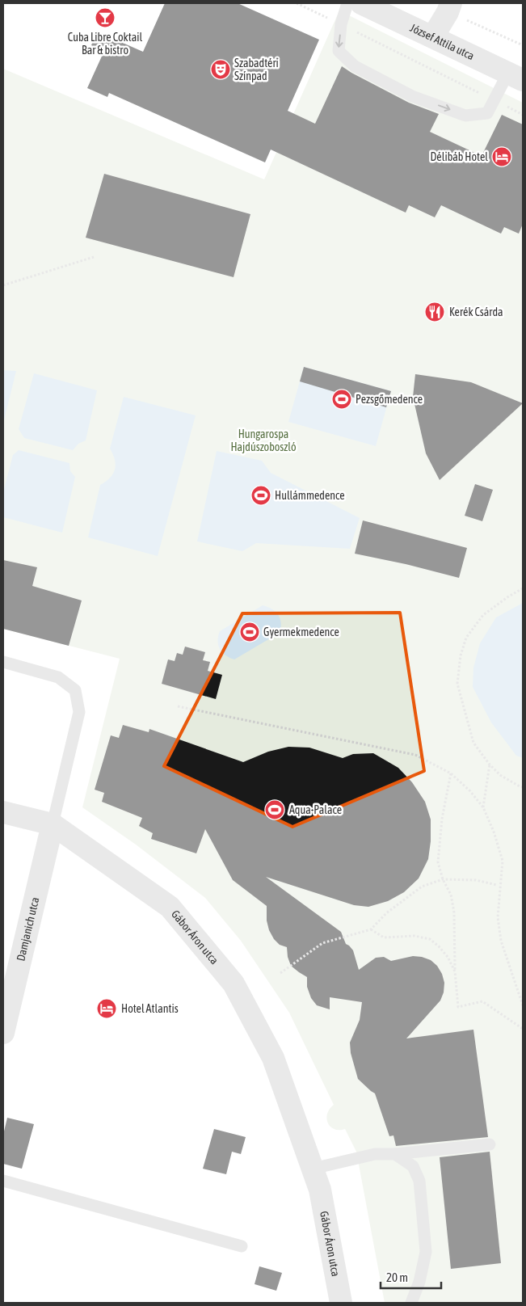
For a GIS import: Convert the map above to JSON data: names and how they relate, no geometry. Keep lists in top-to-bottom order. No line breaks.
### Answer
{"streets":{"street":["József Attila utca","Damjanich utca","Gábor Áron utca"]},"crossings":[["Damjanich utca","Gábor Áron utca"]],"parks":["Hungarospa Hajdúszoboszló"],"places":{"bar":["Cuba Libre Coktail Bar & bistro"],"theatre":["Szabadtéri Színpad"],"hotel":["Délibáb Hotel","Hotel Atlantis"],"restaurant":["Kerék Csárda"],"sports":["Pezsgőmedence","Hullámmedence","Gyermekmedence","Aqua-Palace"]},"scale_bar":"20 m"}
